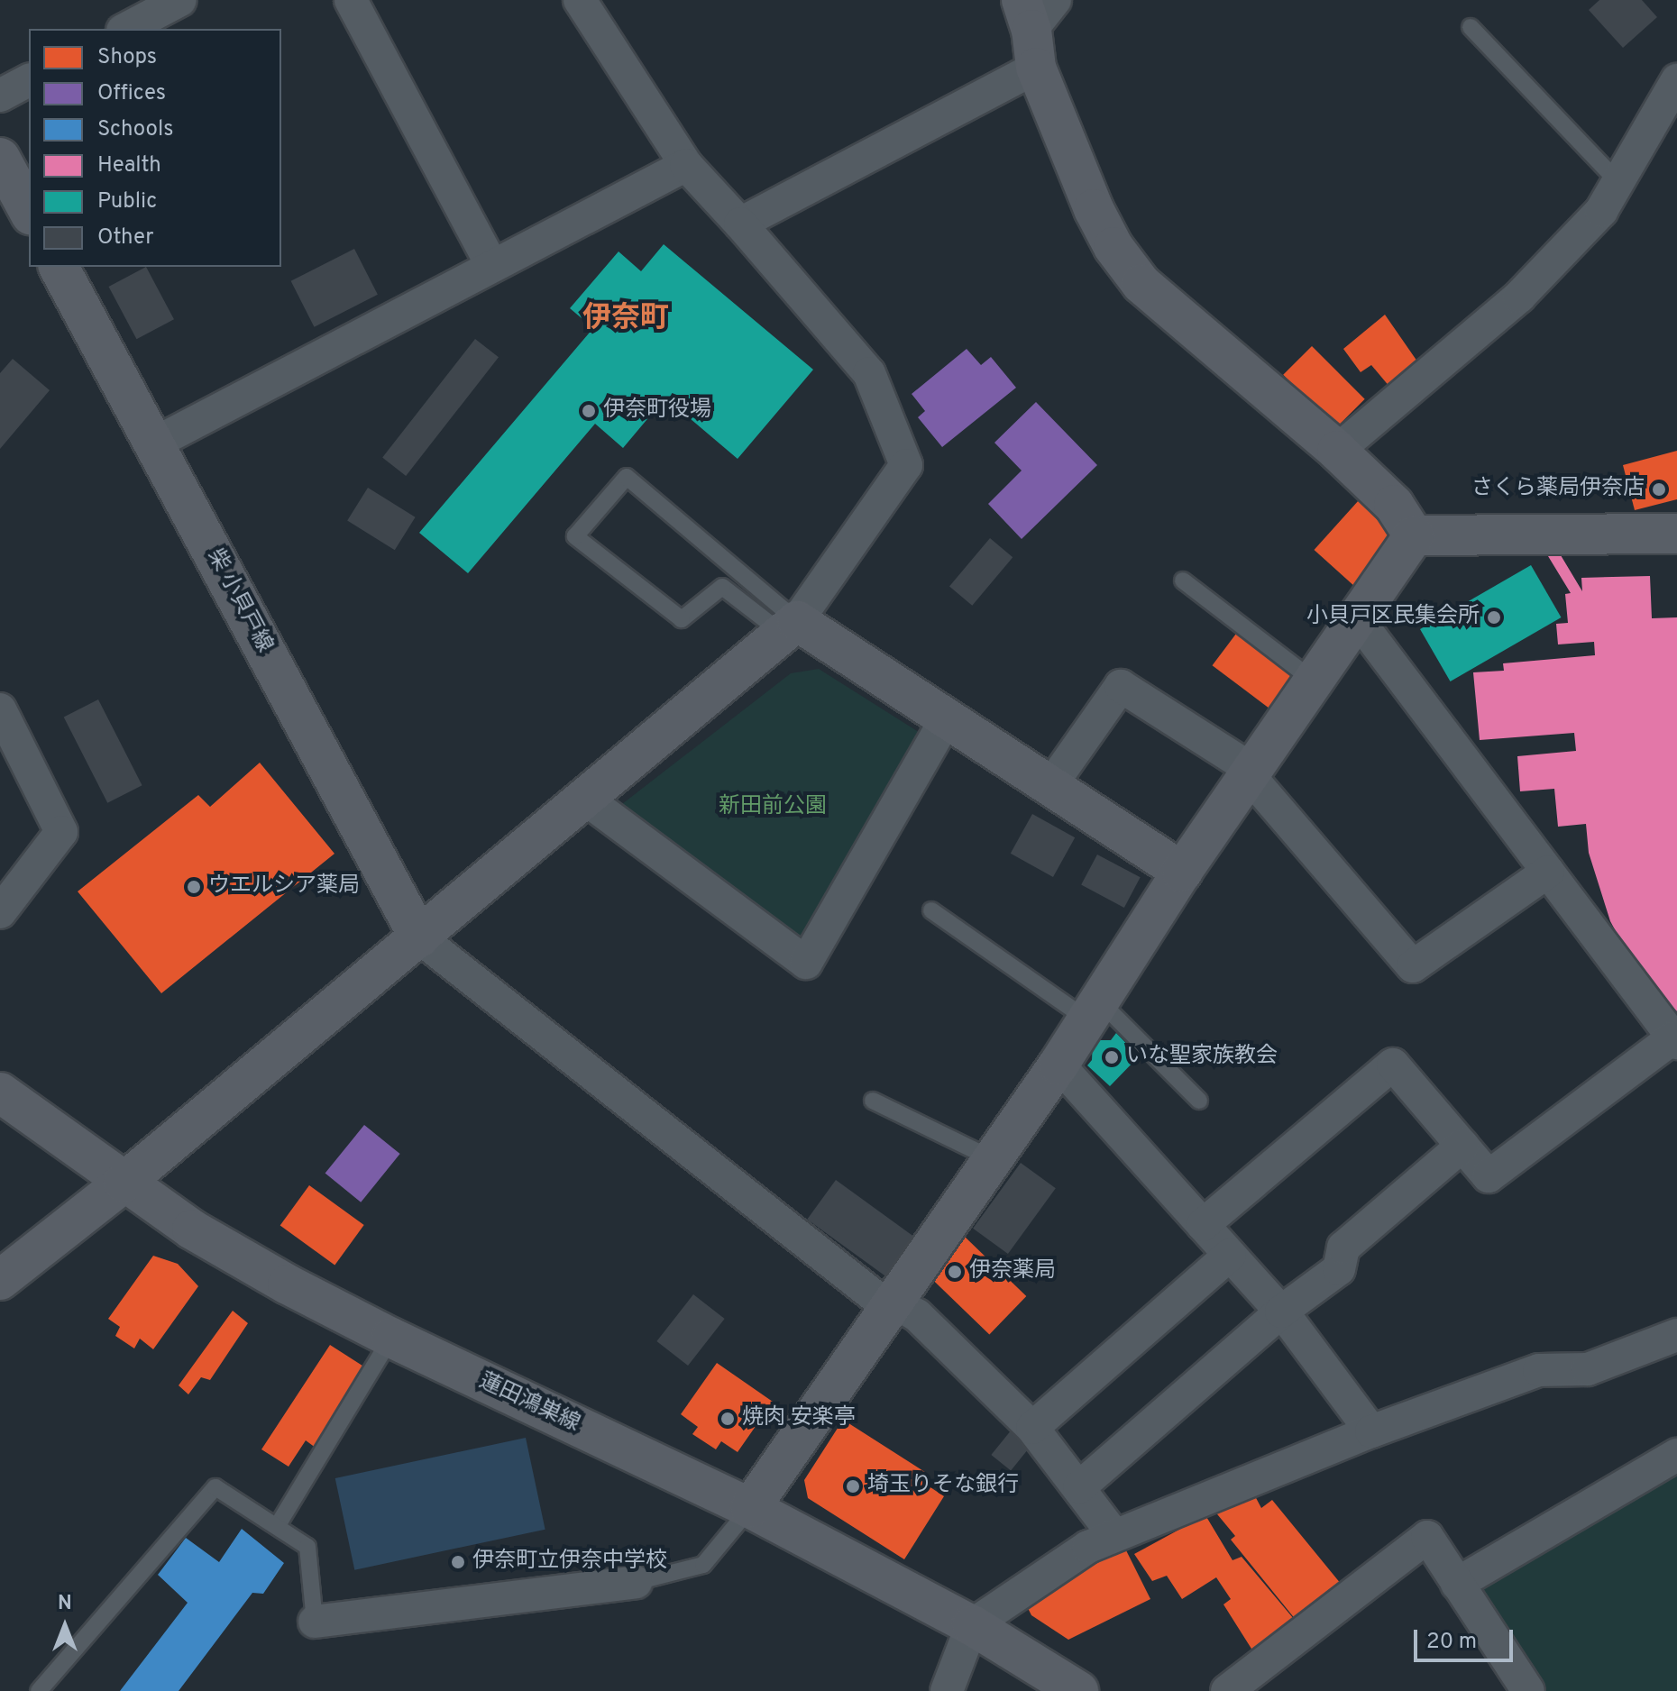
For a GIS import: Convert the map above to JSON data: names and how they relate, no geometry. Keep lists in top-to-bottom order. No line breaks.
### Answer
{"streets":{"street":["柴 小貝戸線","蓮田鴻巣線"]},"districts":["伊奈町"],"parks":["新田前公園"],"places":["伊奈町役場","さくら薬局伊奈店","小貝戸区民集会所","ウエルシア薬局","いな聖家族教会","伊奈薬局","焼肉 安楽亭","埼玉りそな銀行","伊奈町立伊奈中学校"],"legend":["Shops","Offices","Schools","Health","Public","Other"],"scale_bar":"20 m","north":"top"}
